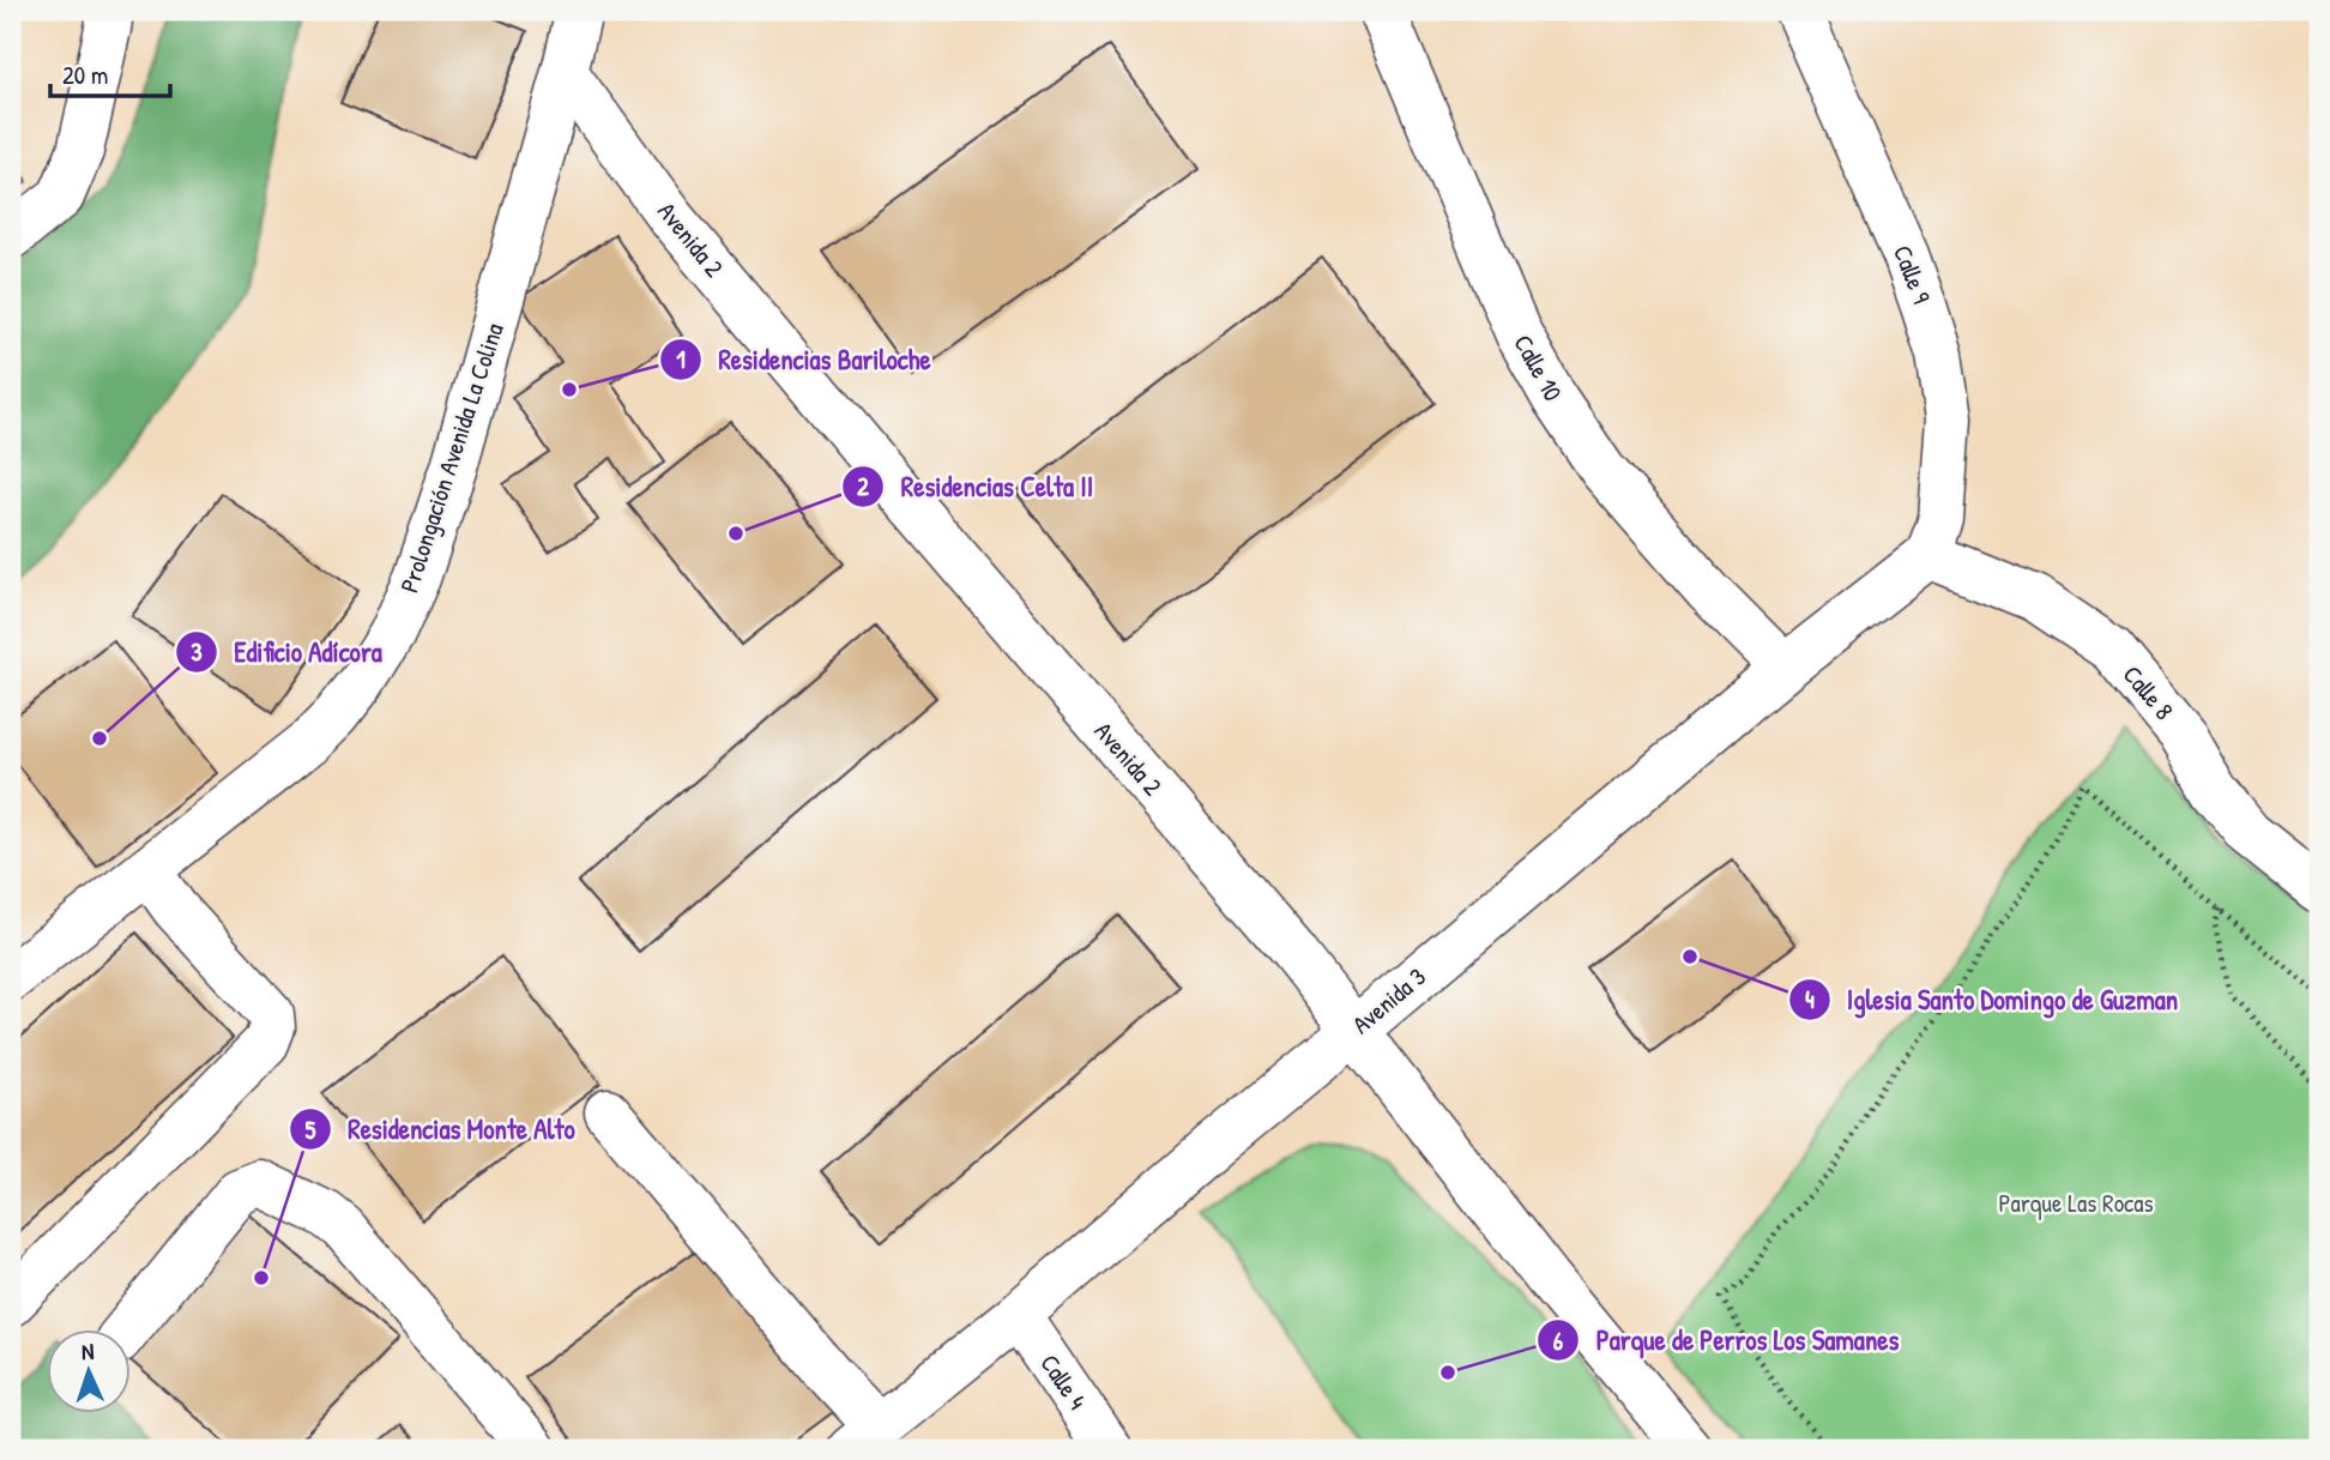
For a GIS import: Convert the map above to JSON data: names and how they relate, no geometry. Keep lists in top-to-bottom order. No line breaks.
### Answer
{"streets":{"street":["Avenida 2","Calle 9","Calle 10","Prolongación Avenida La Colina","Calle 8","Avenida 3","Calle 4"]},"crossings":[["Avenida 2","Prolongación Avenida La Colina"],["Avenida 2","Avenida 3"],["Calle 9","Calle 8"],["Calle 9","Avenida 3"],["Calle 10","Avenida 3"],["Calle 8","Avenida 3"],["Avenida 3","Calle 4"]],"parks":["Parque Las Rocas"],"places":["Residencias Bariloche","Residencias Celta II","Edificio Adícora","Iglesia Santo Domingo de Guzman","Residencias Monte Alto","Parque de Perros Los Samanes"],"scale_bar":"20 m","north":"top"}
